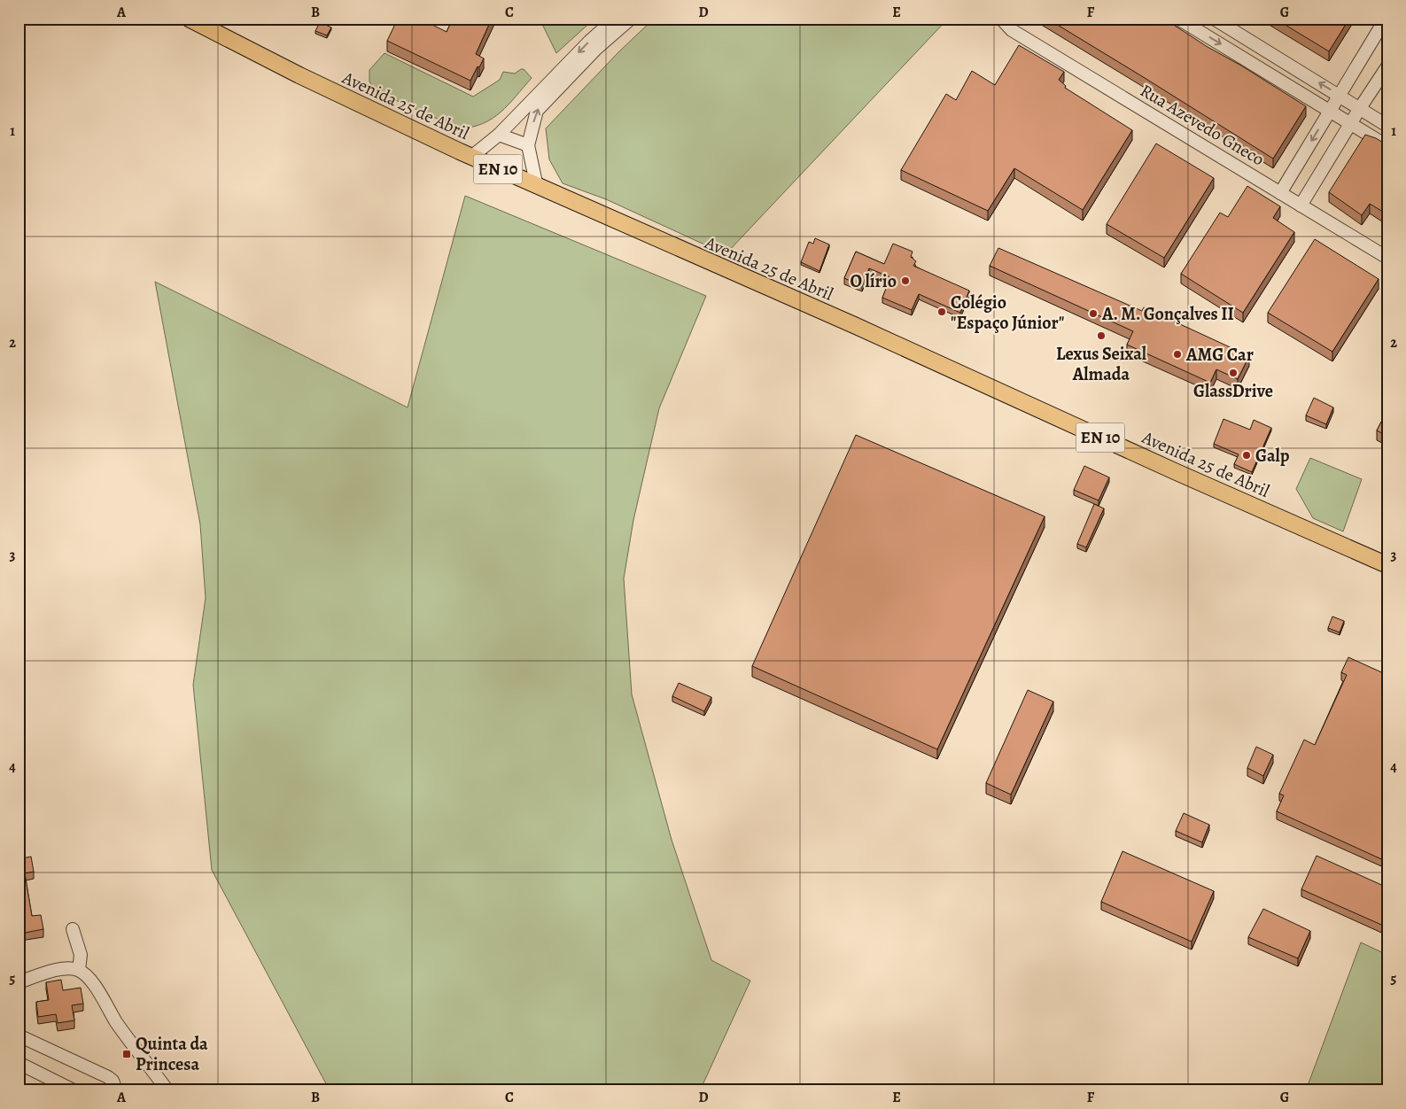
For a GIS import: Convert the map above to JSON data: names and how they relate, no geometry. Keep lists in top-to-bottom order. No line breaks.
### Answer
{"streets":{"main road":["Avenida 25 de Abril","EN 10"],"street":["Rua Azevedo Gneco"]},"places":{"other":["O lírio","Colégio \"Espaço Júnior\"","A. M. Gonçalves II","Lexus Seixal Almada","AMG Car","GlassDrive","Galp"],"transit":["Quinta da Princesa"]},"grid":{"columns":["A","B","C","D","E","F","G"],"rows":["1","2","3","4","5"]}}
